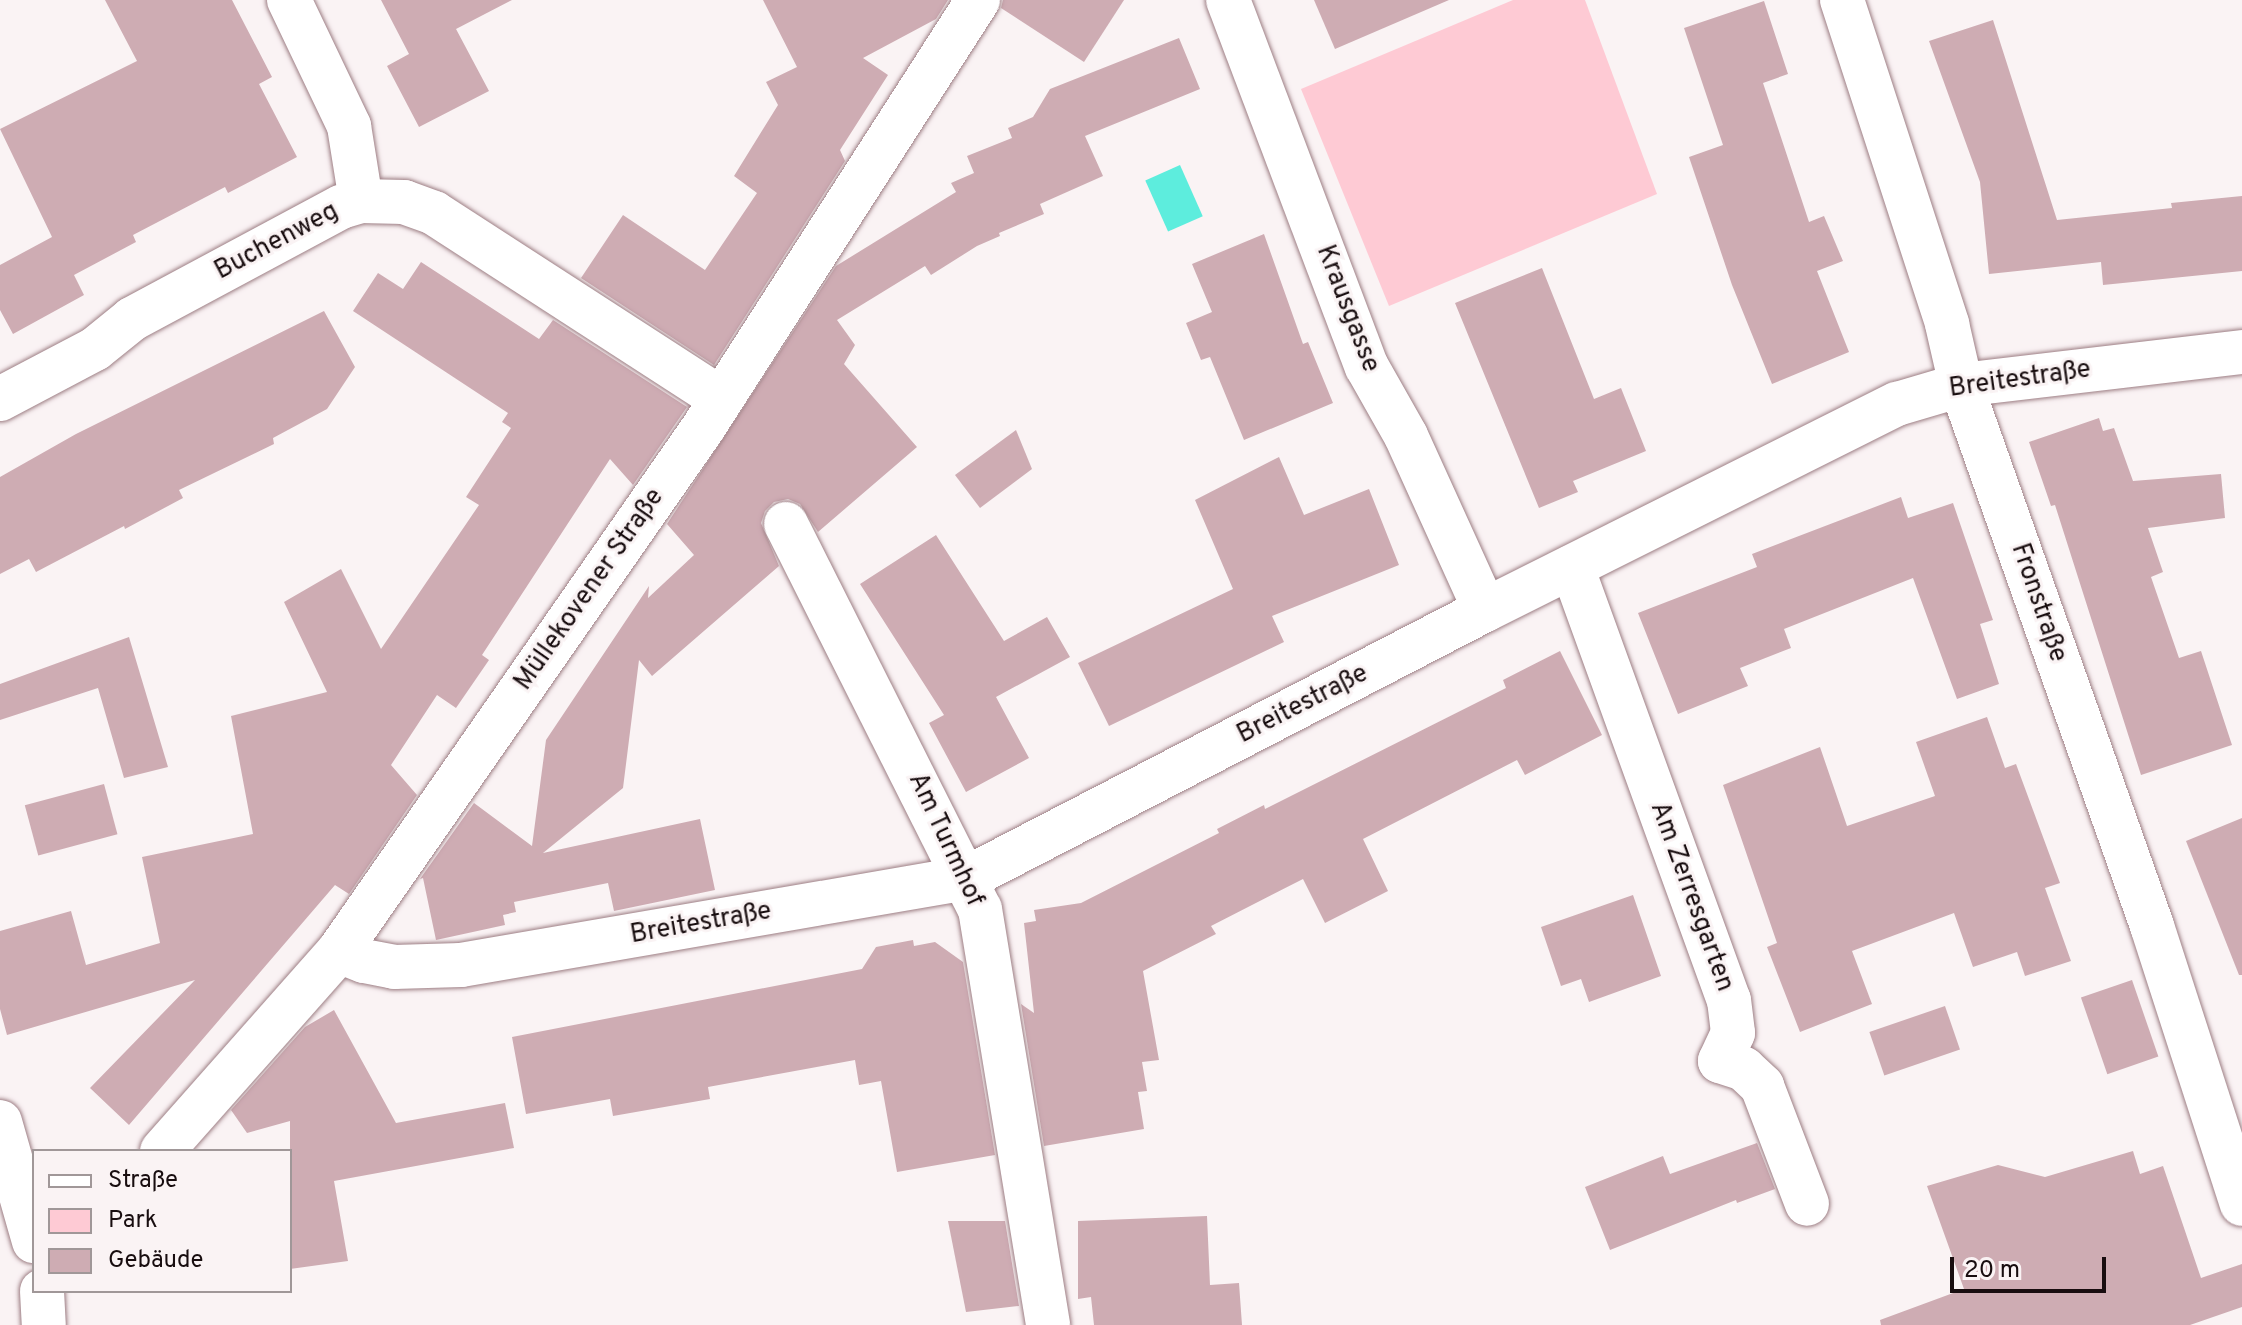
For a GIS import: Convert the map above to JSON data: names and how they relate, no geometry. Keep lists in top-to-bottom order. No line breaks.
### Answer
{"streets":{"street":["Buchenweg","Krausgasse","Breitestraße","Müllekovener Straße","Fronstraße","Am Turmhof","Am Zerresgarten"]},"crossings":[["Buchenweg","Müllekovener Straße"],["Krausgasse","Breitestraße"],["Breitestraße","Müllekovener Straße"],["Breitestraße","Fronstraße"],["Breitestraße","Am Turmhof"],["Breitestraße","Am Zerresgarten"]],"legend":["Straße","Park","Gebäude"],"scale_bar":"20 m"}
